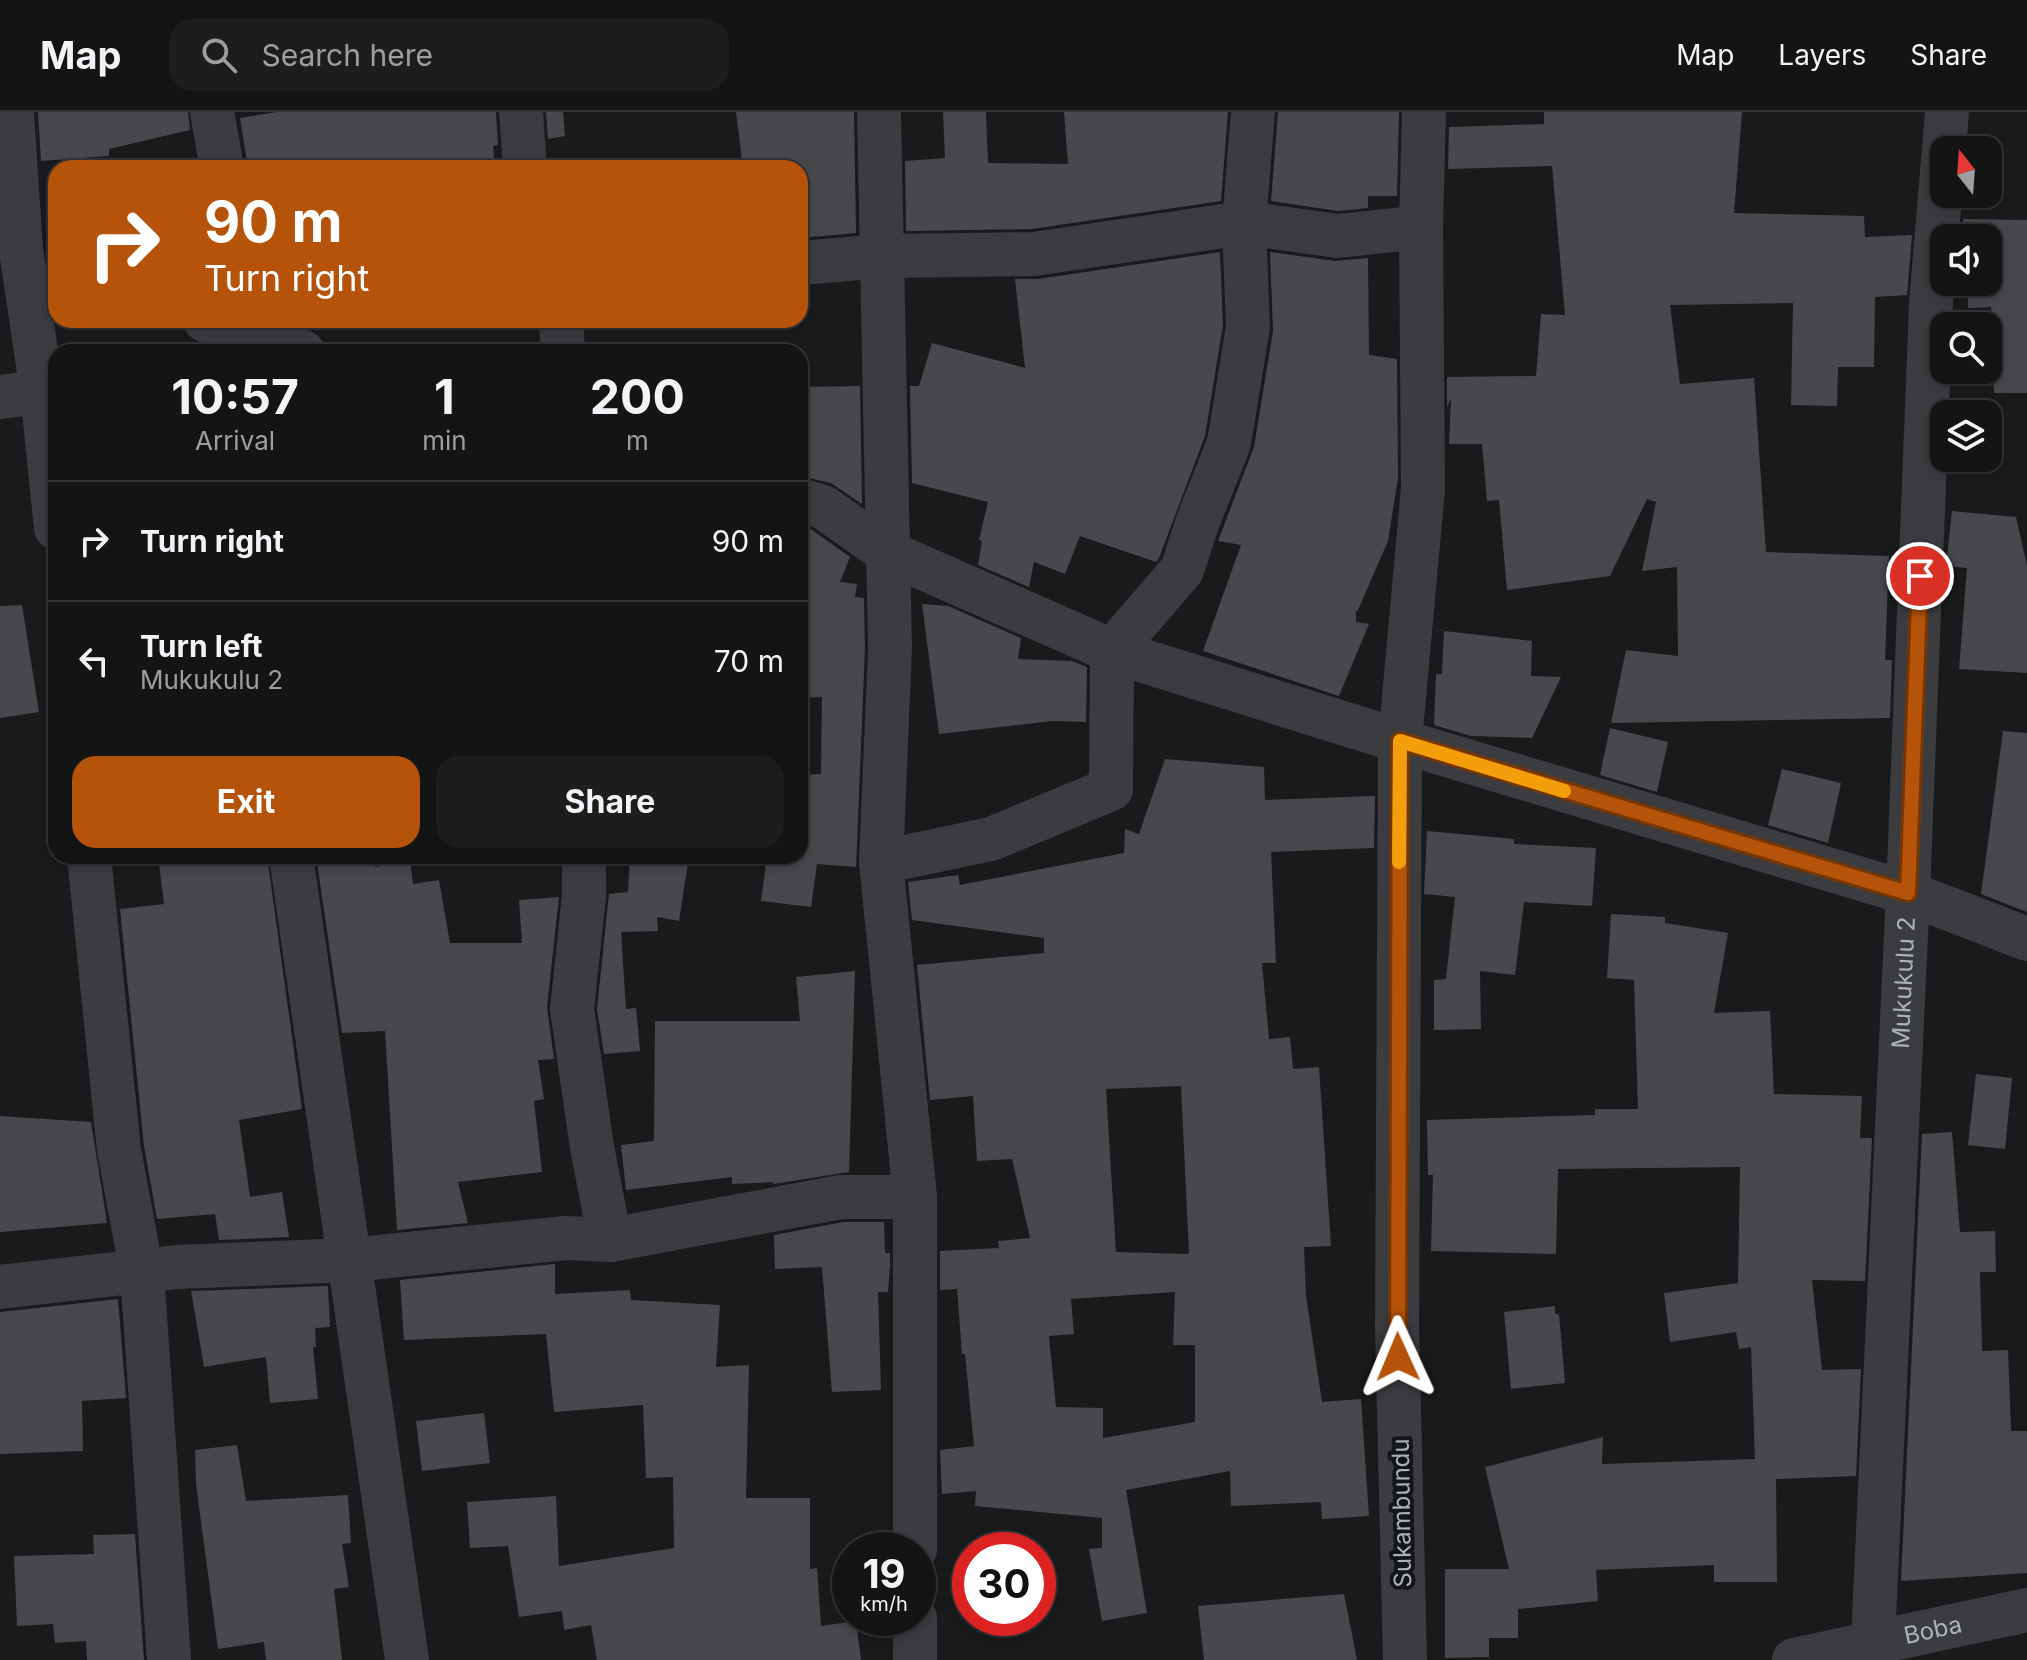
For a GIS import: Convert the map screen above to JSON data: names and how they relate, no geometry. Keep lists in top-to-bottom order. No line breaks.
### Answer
{"streets":{"street":["Mukukulu 2","Sukambundu","Boba"]},"crossings":[["Mukukulu 2","Boba"]],"north":"top","page":{"header":"Map","search":"Search here","nav":["Map","Layers","Share"],"turn":["90 m","Turn right"],"eta":["10:57","Arrival","1","min","200","m"],"list":[{"name":"Turn right","value":"90 m"},{"name":"Turn left","note":"Mukukulu 2","value":"70 m"}],"buttons":["Exit","Share"],"speed":"19 km/h","limit":"30"}}
